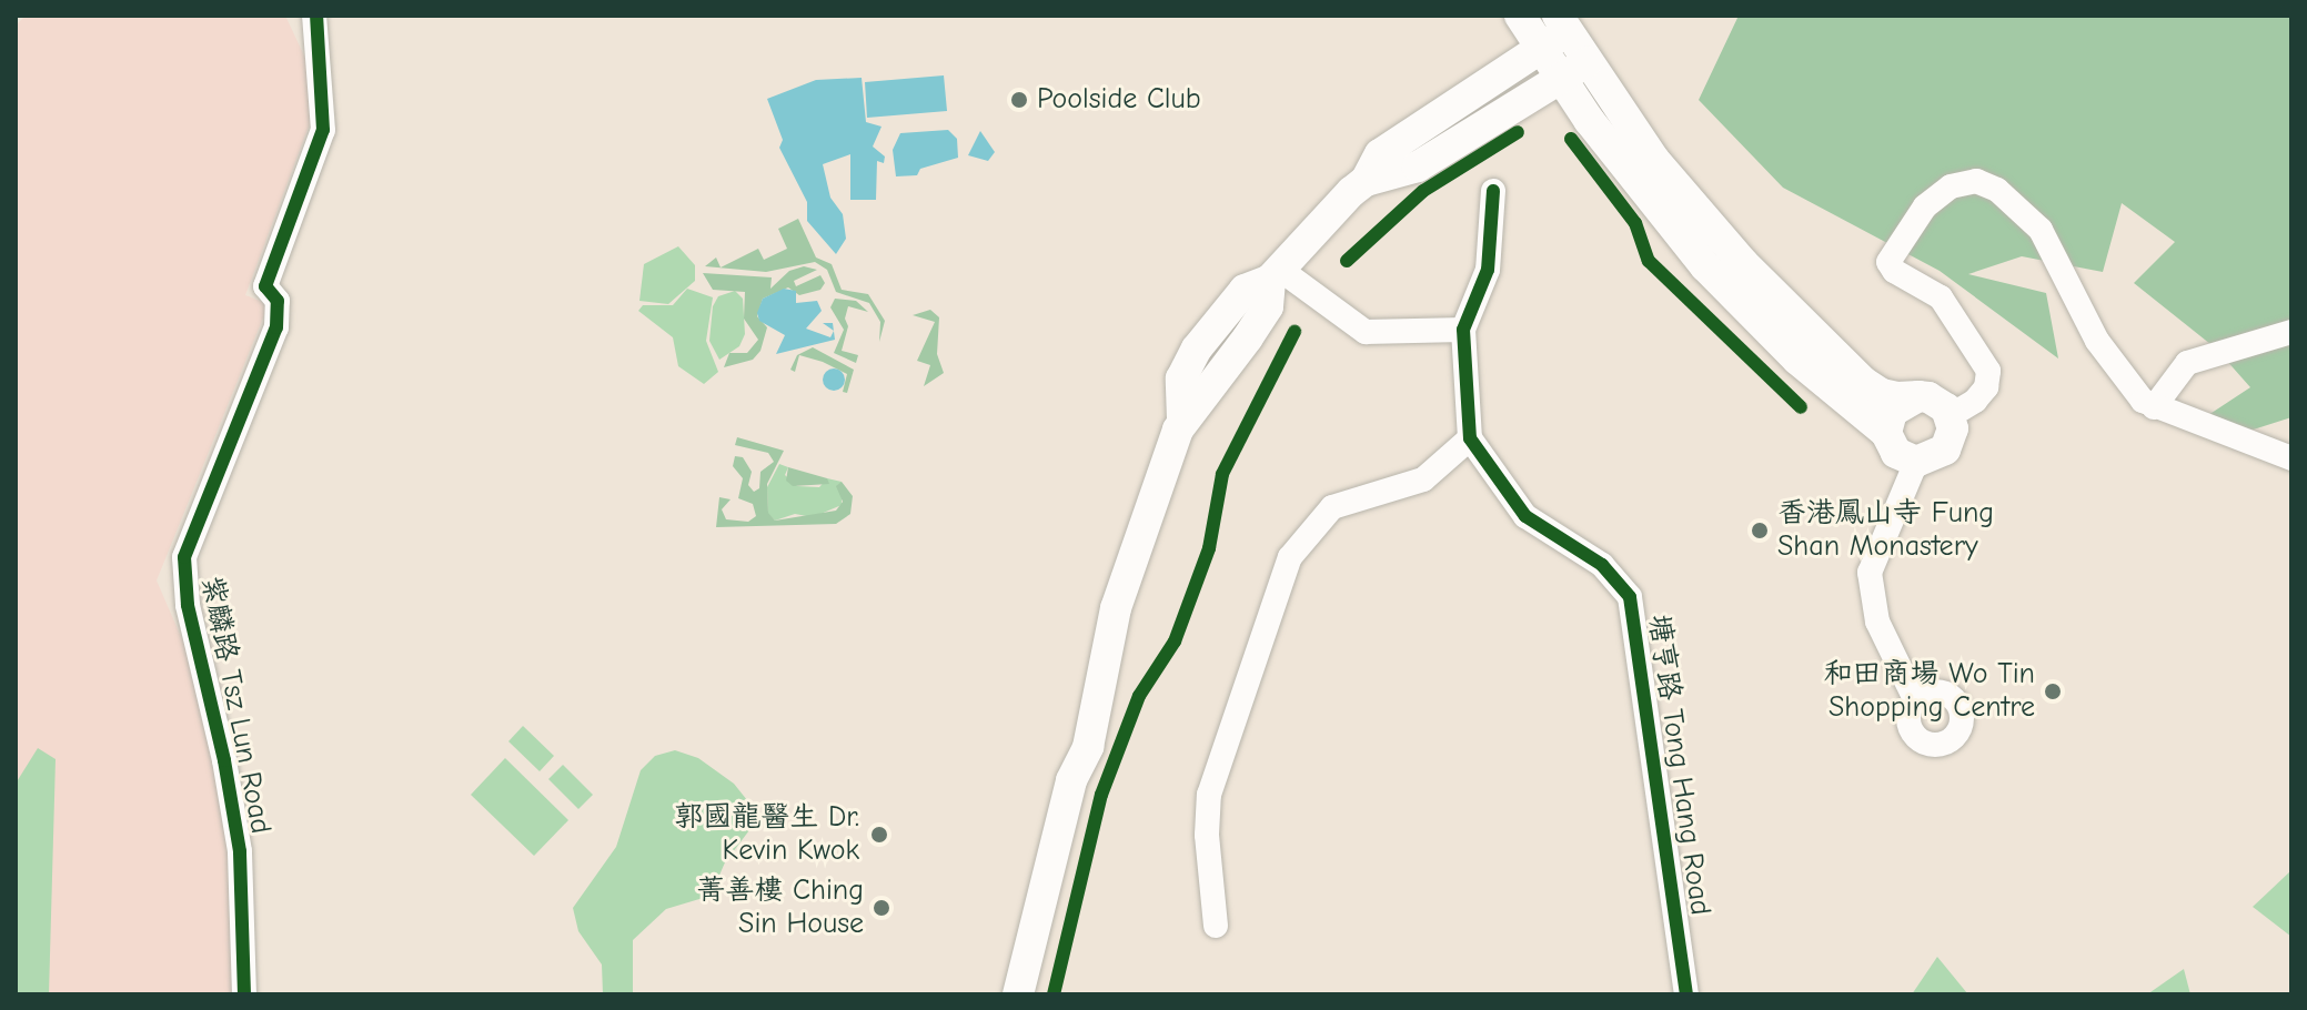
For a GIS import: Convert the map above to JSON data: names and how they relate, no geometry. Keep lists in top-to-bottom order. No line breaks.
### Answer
{"streets":{"street":["紫麟路 Tsz Lun Road","塘亨路 Tong Hang Road"]},"places":["Poolside Club","香港鳳山寺 Fung Shan Monastery","和田商場 Wo Tin Shopping Centre","郭國龍醫生 Dr. Kevin Kwok","菁善樓 Ching Sin House"]}
